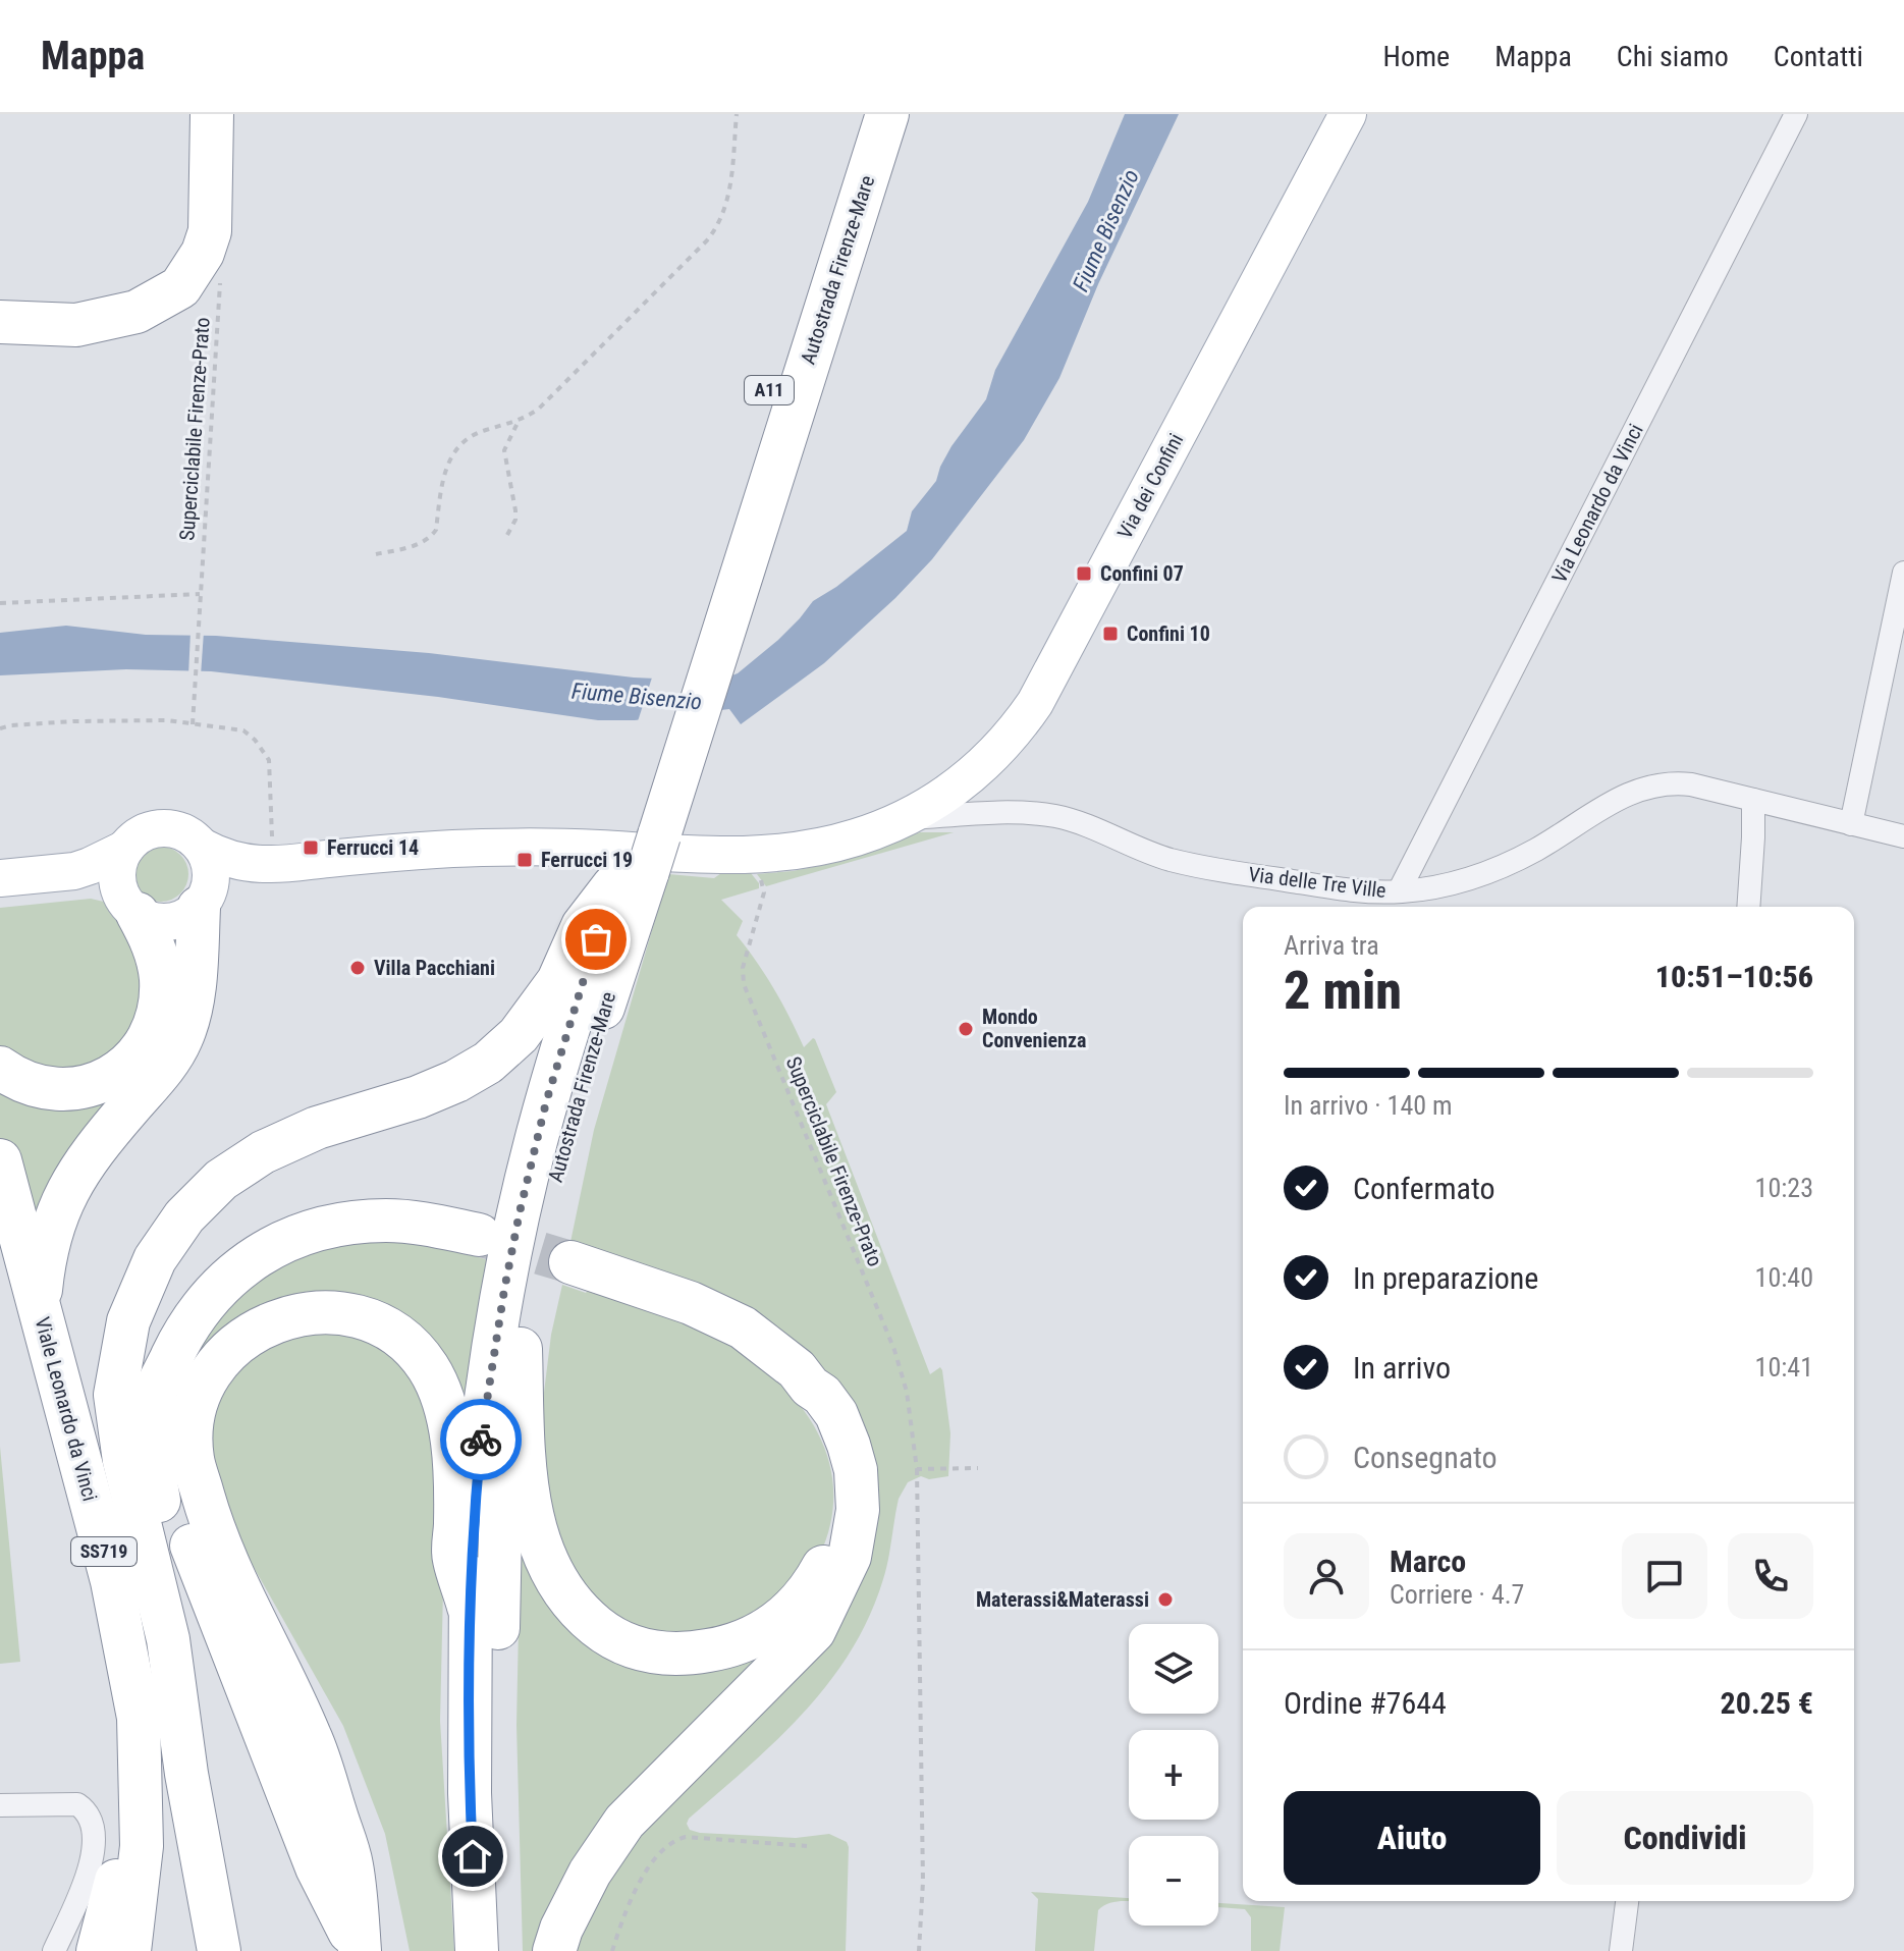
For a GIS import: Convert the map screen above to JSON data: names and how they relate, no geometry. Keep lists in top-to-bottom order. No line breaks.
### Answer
{"streets":{"highway":["Autostrada Firenze-Mare","A11","Viale Leonardo da Vinci","SS719"],"main road":["Via dei Confini"],"street":["Via Leonardo da Vinci","Via delle Tre Ville"],"path":["Superciclabile Firenze-Prato"]},"crossings":[["Via dei Confini","Via delle Tre Ville"],["Via Leonardo da Vinci","Via delle Tre Ville"]],"water":["Fiume Bisenzio"],"places":{"transit":["Confini 07","Confini 10","Ferrucci 14","Ferrucci 19"],"other":["Villa Pacchiani","Mondo Convenienza","Materassi&Materassi"]},"page":{"header":"Mappa","nav":["Home","Mappa","Chi siamo","Contatti"],"heading":["2 min","Arriva tra","10:51–10:56"],"panel":["Marco","Corriere · 4.7","Ordine #7644","20.25 €"],"bar":"In arrivo · 140 m","list":[["Confermato","10:23"],["In preparazione","10:40"],["In arrivo","10:41"],"Consegnato"],"map_buttons":["+","−"],"buttons":["Aiuto","Condividi"]}}
